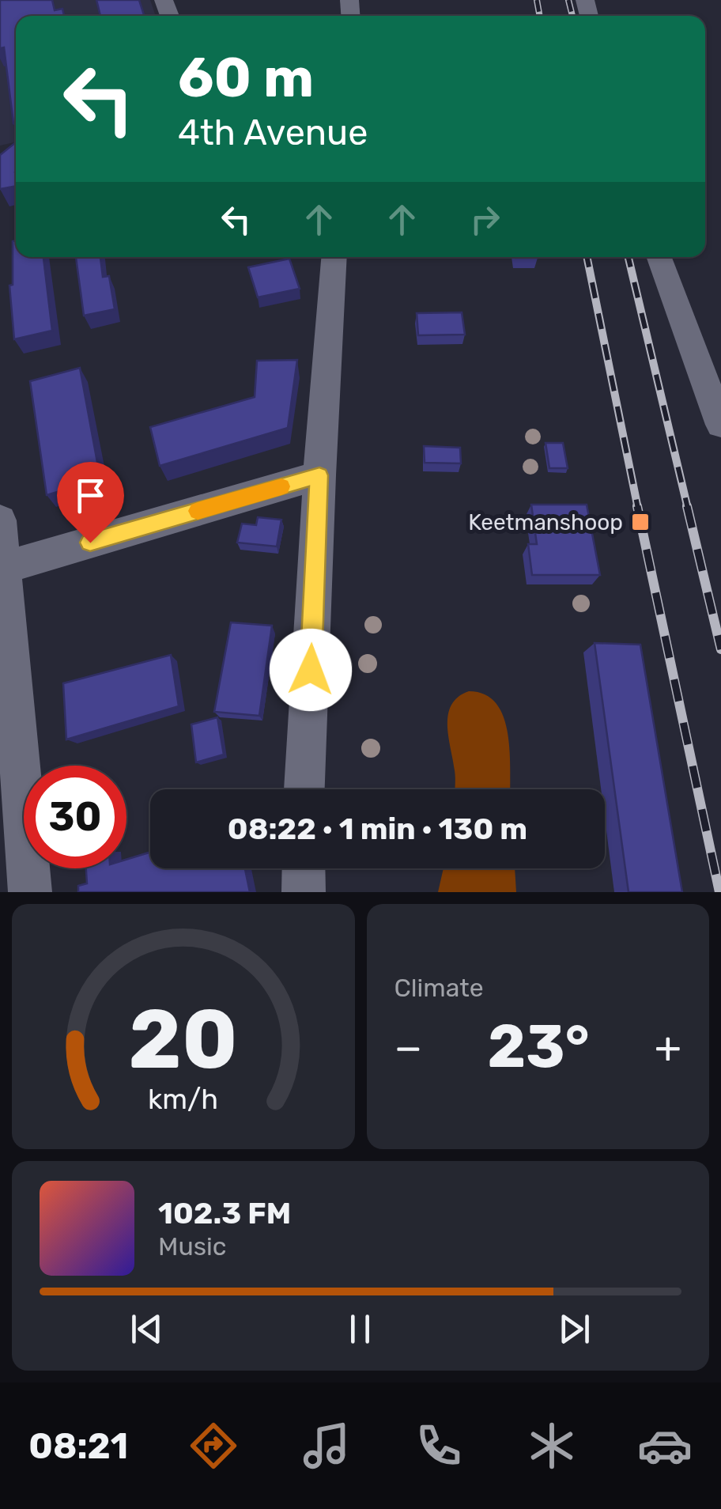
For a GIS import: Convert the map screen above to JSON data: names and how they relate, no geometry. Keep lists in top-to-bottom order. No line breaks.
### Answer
{"places":{"transit":["Keetmanshoop"]},"page":{"turn":["60 m","4th Avenue"],"limit":"30","trip":"08:22 · 1 min · 130 m","tile":"Climate","heat":["−","23°","+"],"song":["102.3 FM","Music"],"tabs":"08:21","gauge":["20","km/h"]}}
